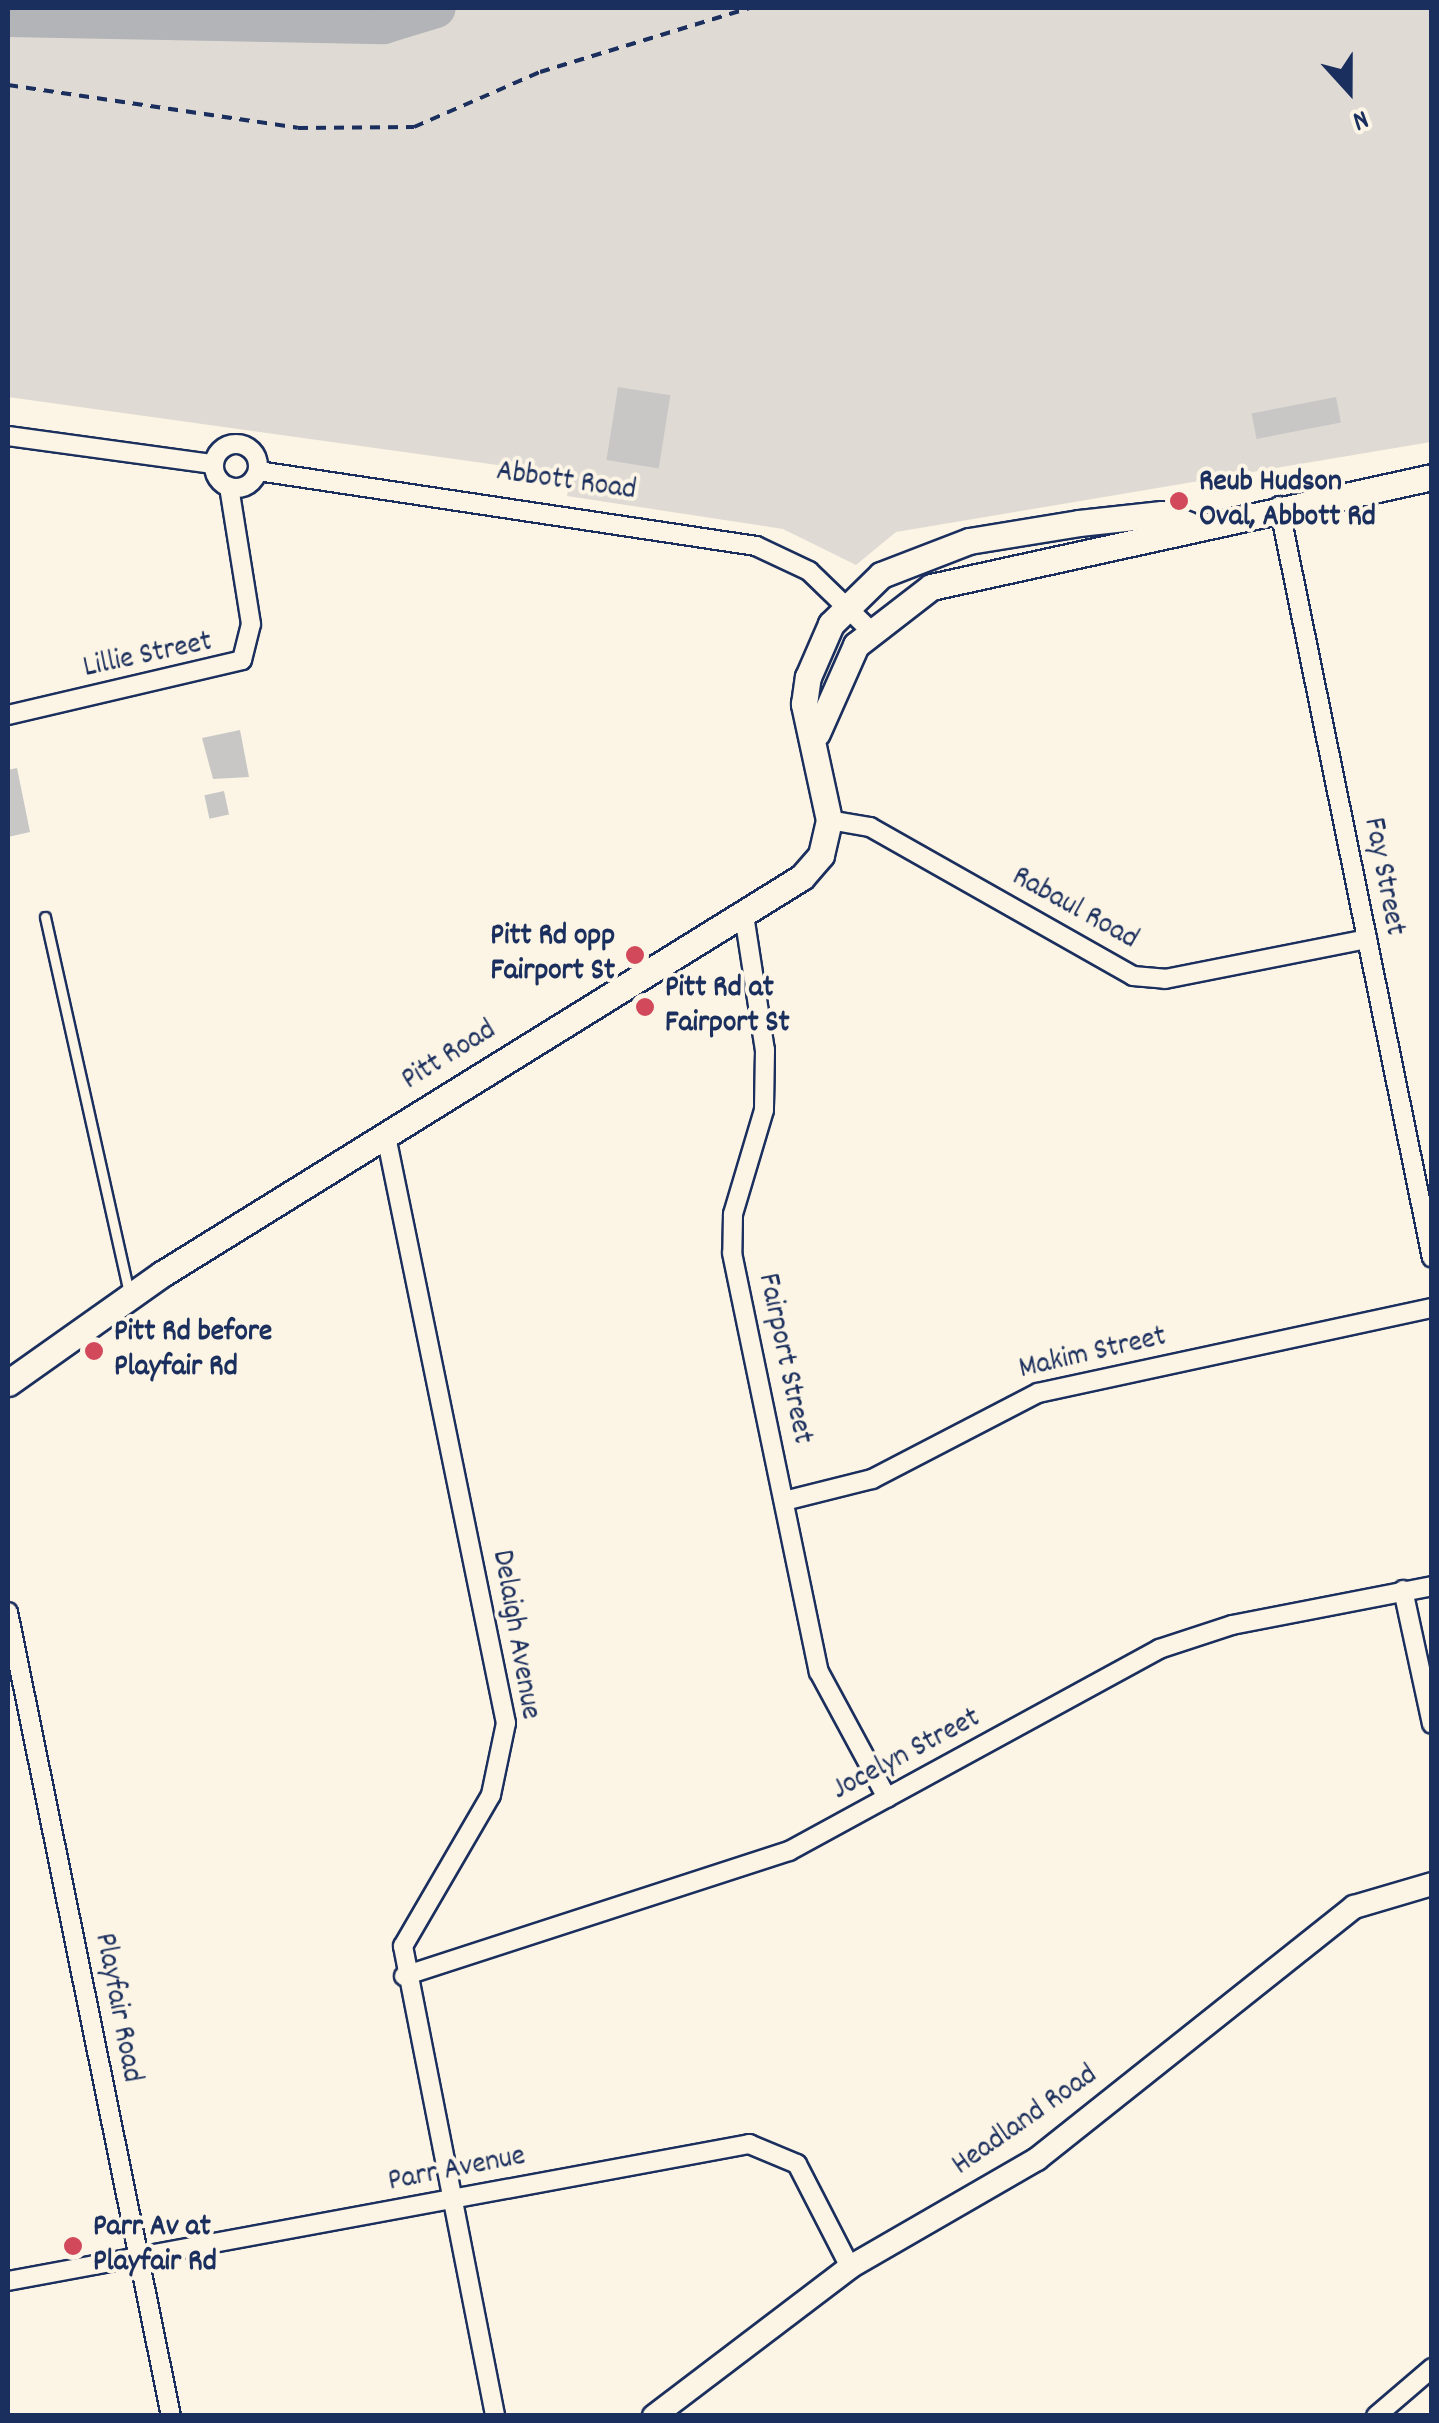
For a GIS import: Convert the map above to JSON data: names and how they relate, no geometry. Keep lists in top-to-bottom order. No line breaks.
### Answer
{"streets":{"main road":["Pitt Road"],"street":["Abbott Road","Lillie Street","Fay Street","Rabaul Road","Makim Street","Fairport Street","Delaigh Avenue","Jocelyn Street","Playfair Road","Headland Road","Parr Avenue"]},"crossings":[["Abbott Road","Pitt Road"],["Fay Street","Rabaul Road"],["Rabaul Road","Pitt Road"],["Pitt Road","Fairport Street"],["Pitt Road","Delaigh Avenue"],["Makim Street","Fairport Street"],["Fairport Street","Jocelyn Street"],["Delaigh Avenue","Jocelyn Street"],["Delaigh Avenue","Parr Avenue"],["Playfair Road","Parr Avenue"],["Headland Road","Parr Avenue"]],"places":["Reub Hudson Oval, Abbott Rd","Pitt Rd opp Fairport St","Pitt Rd at Fairport St","Pitt Rd before Playfair Rd","Parr Av at Playfair Rd"],"north":"bottom"}
